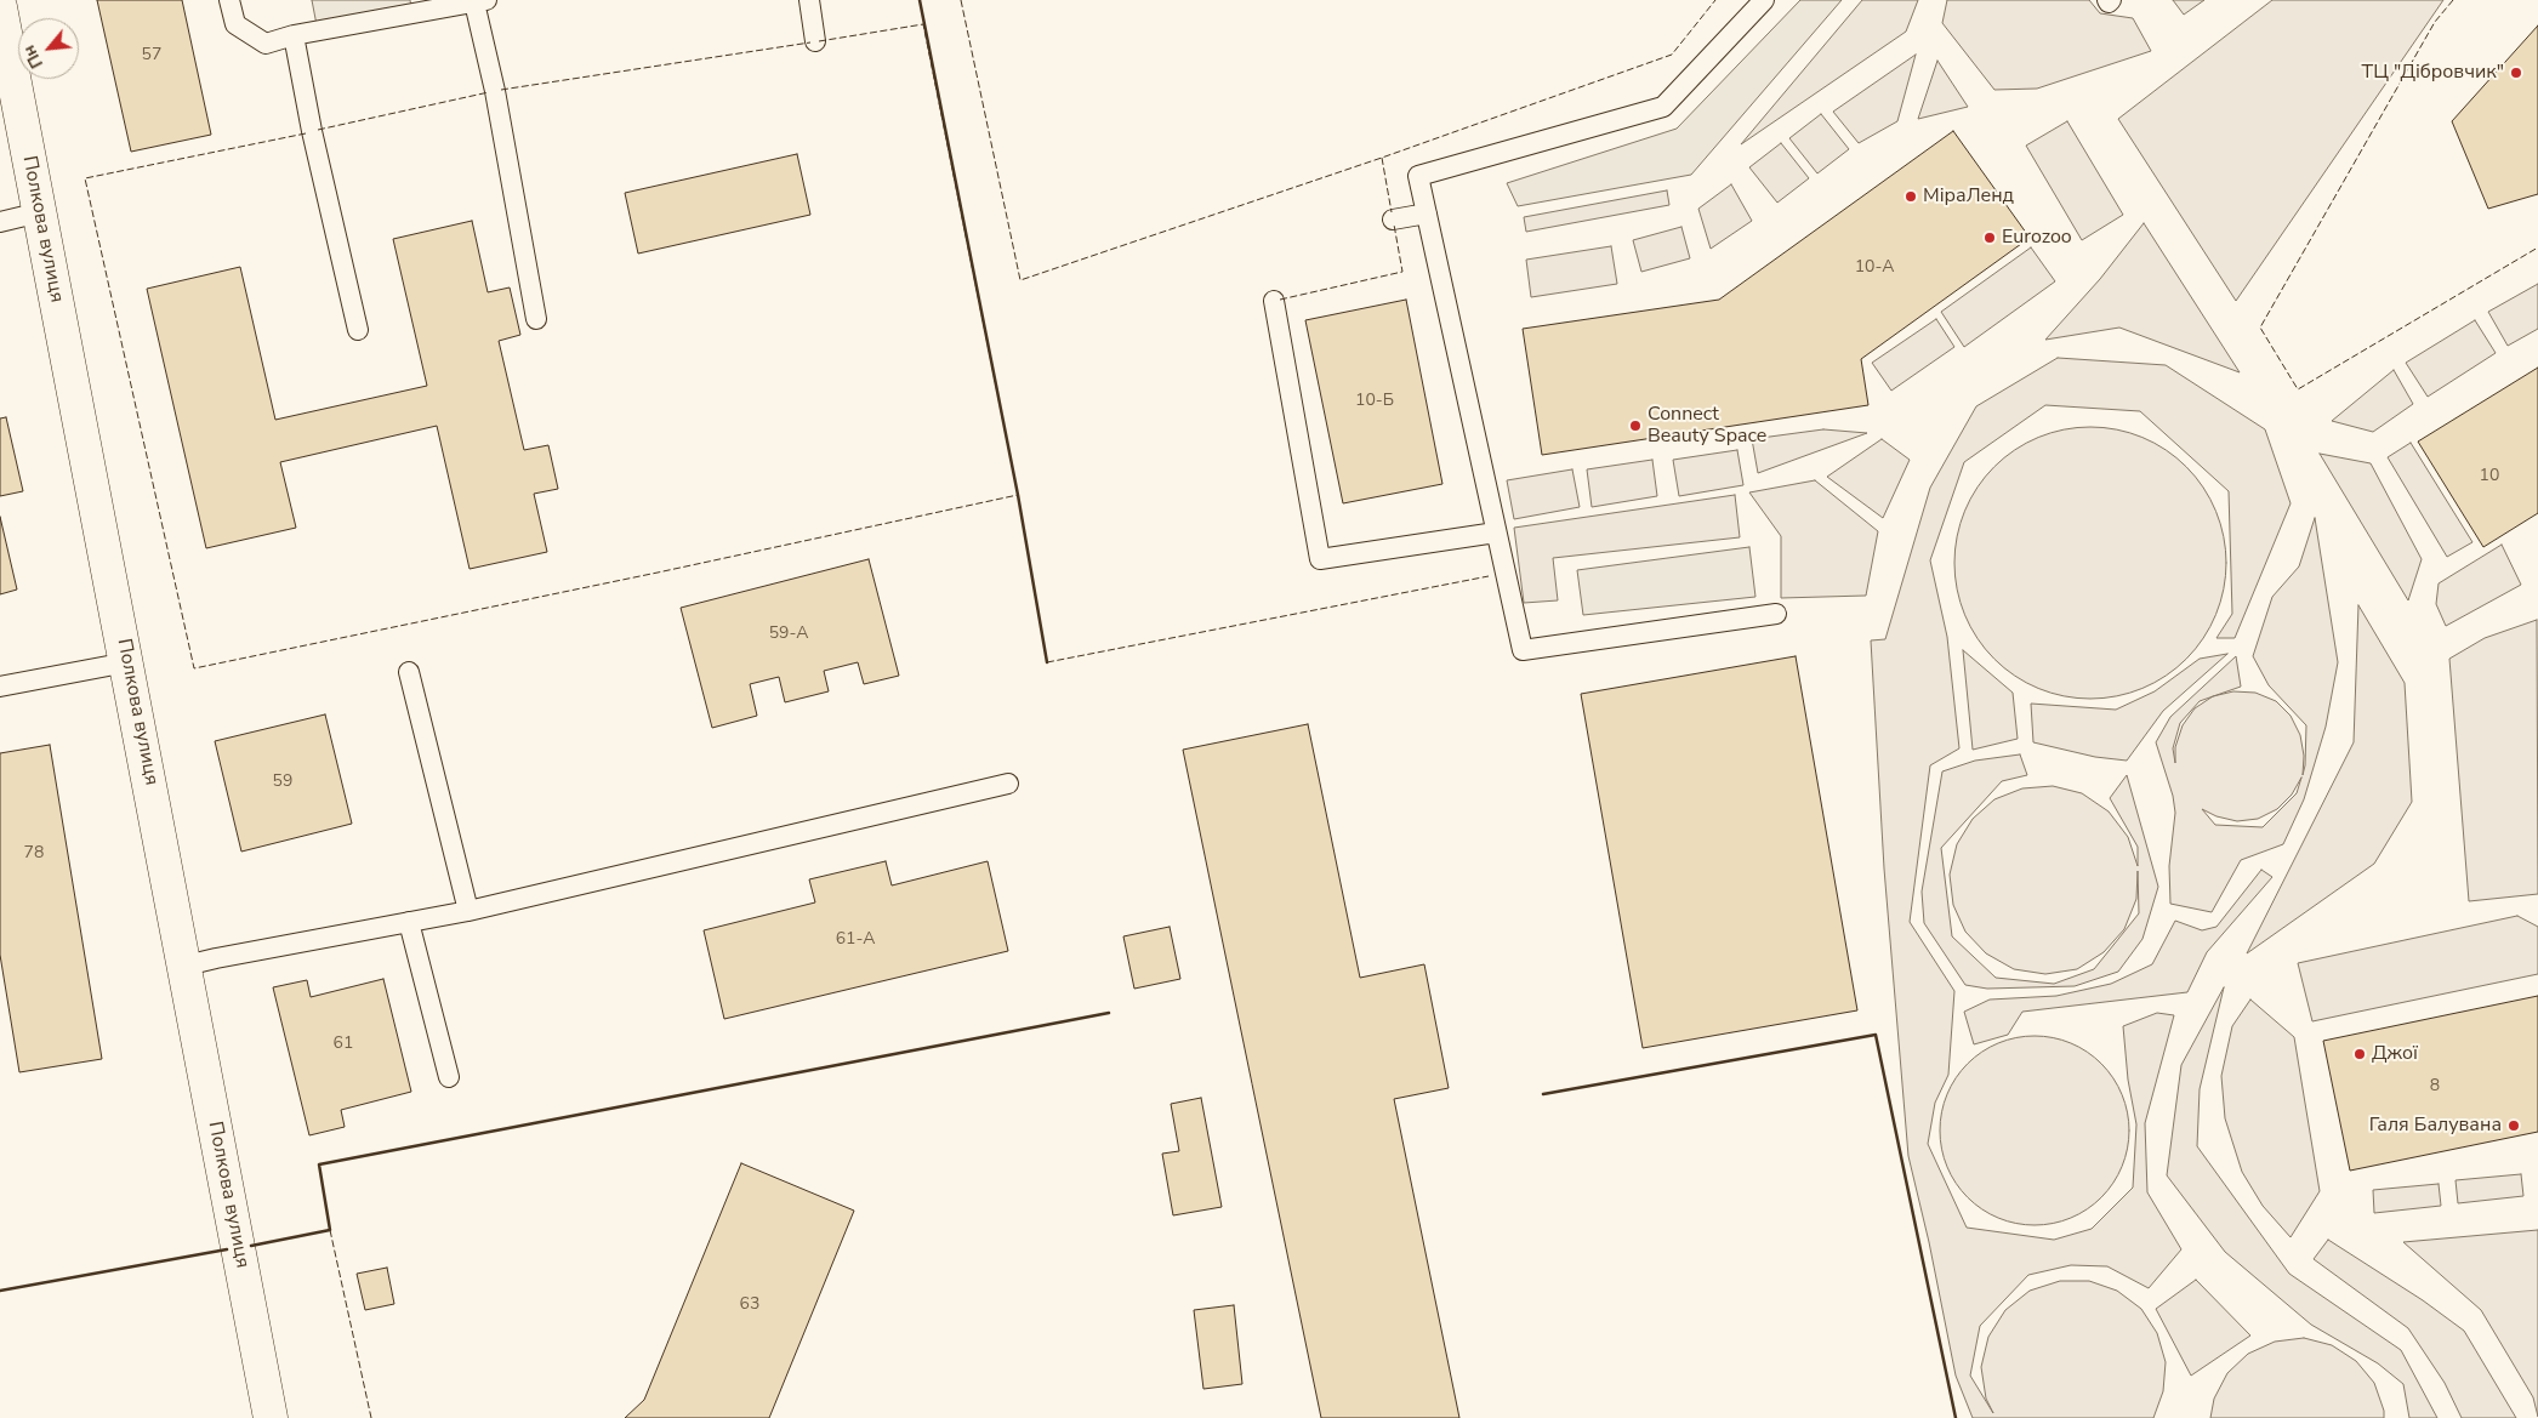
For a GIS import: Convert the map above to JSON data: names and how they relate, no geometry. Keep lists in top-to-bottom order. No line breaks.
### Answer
{"streets":{"street":["Полкова вулиця"]},"places":["ТЦ \"Дібровчик\"","МіраЛенд","Eurozoo","Connect Beauty Space","Джої","Галя Балувана"],"house_numbers":["57","10-А","10-Б","10","59-А","59","78","61-А","61","8","63"],"north":"bottom left"}
